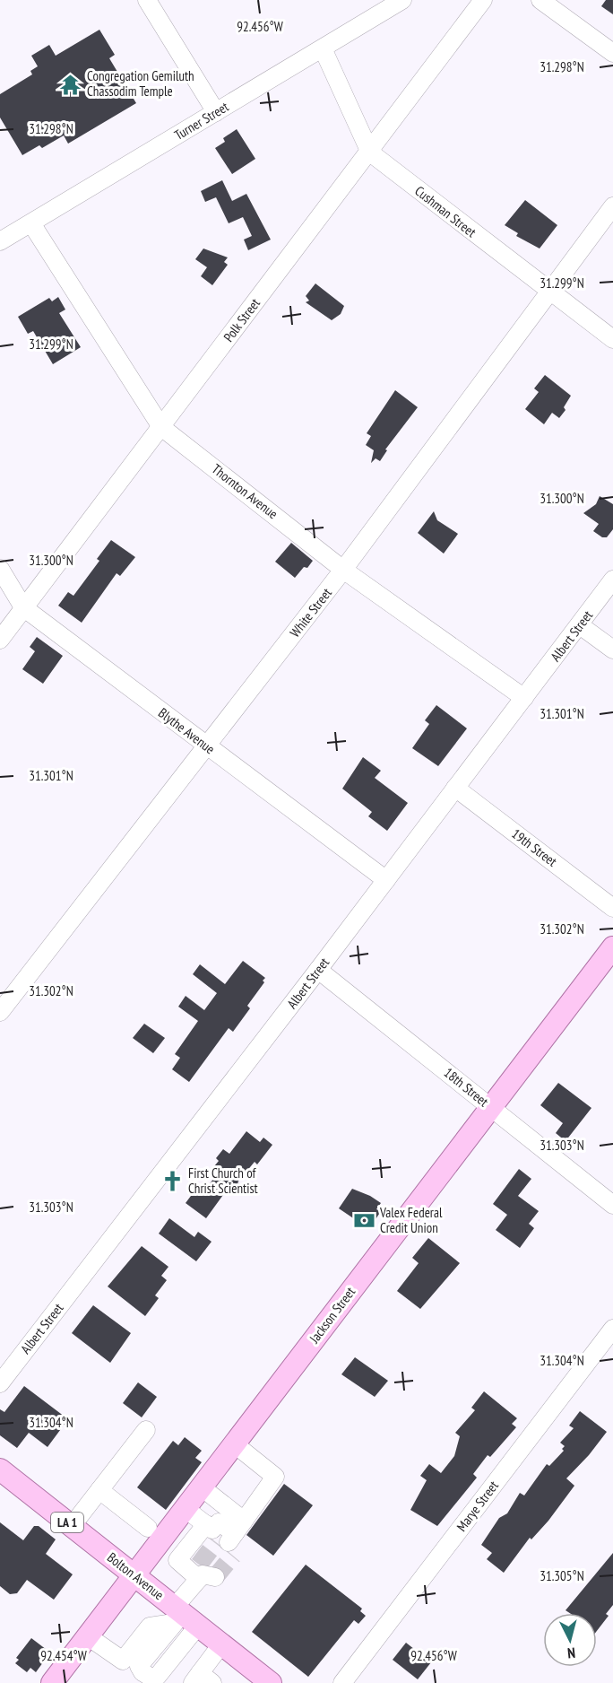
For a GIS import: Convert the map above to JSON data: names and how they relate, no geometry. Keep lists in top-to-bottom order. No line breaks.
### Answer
{"streets":{"main road":["Jackson Street","LA 1","Bolton Avenue"],"street":["Turner Street","Cushman Street","Polk Street","Thornton Avenue","White Street","Albert Street","Blythe Avenue","19th Street","18th Street","Marye Street"]},"crossings":[["Turner Street","Cushman Street"],["Turner Street","Thornton Avenue"],["Cushman Street","Polk Street"],["Cushman Street","White Street"],["Polk Street","Thornton Avenue"],["Polk Street","Blythe Avenue"],["Thornton Avenue","White Street"],["Thornton Avenue","Albert Street"],["White Street","Blythe Avenue"],["Albert Street","Blythe Avenue"],["Albert Street","19th Street"],["Albert Street","18th Street"],["18th Street","Jackson Street"],["Jackson Street","Bolton Avenue"]],"places":{"temple":["Congregation Gemiluth Chassodim Temple"],"church":["First Church of Christ Scientist"],"bank":["Valex Federal Credit Union"]},"north":"bottom","coordinates":["92.456°W","31.298°N","31.299°N","31.300°N","31.301°N","31.302°N","31.303°N","31.304°N","31.305°N","92.454°W"]}
